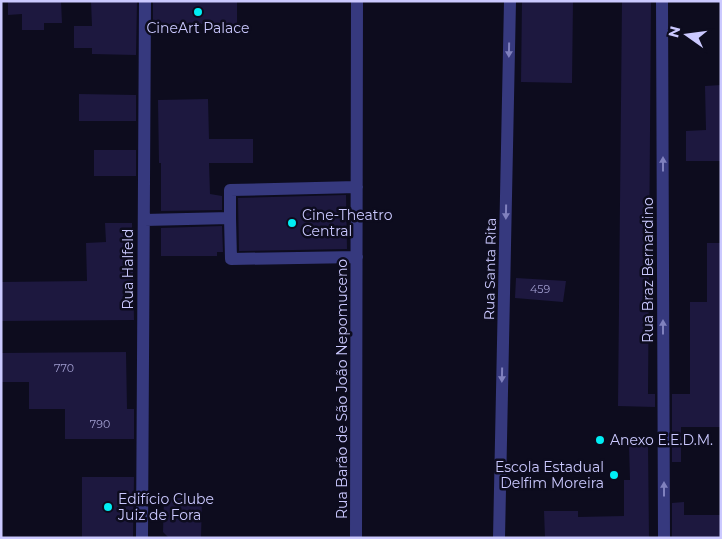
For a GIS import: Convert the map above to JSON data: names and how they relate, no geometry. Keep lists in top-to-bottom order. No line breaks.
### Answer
{"streets":{"street":["Rua Halfeld","Rua Santa Rita","Rua Braz Bernardino","Rua Barão de São João Nepomuceno"]},"one_way":["Rua Santa Rita","Rua Braz Bernardino"],"places":["CineArt Palace","Cine-Theatro Central","Anexo E.E.D.M.","Escola Estadual Delfim Moreira","Edifício Clube Juiz de Fora"],"house_numbers":["459","770","790"],"north":"left"}
